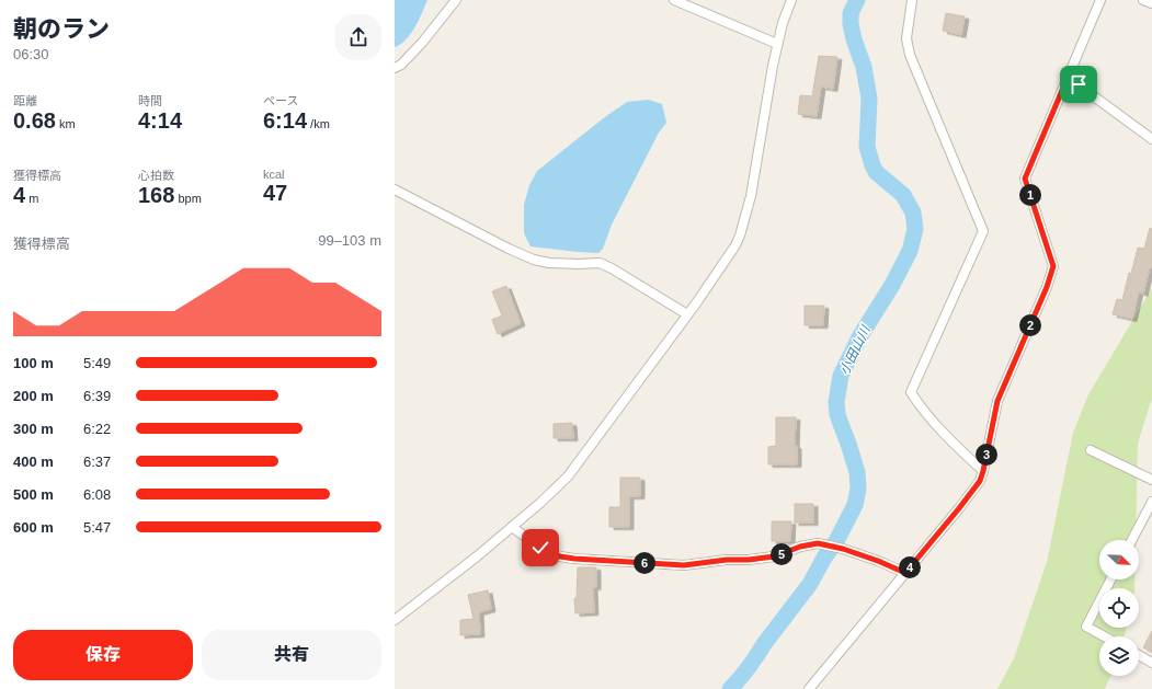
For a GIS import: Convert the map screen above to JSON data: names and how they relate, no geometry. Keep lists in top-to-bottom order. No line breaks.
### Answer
{"water":["小田山川"],"north":"bottom right","page":{"heading":["朝のラン","06:30"],"stats":[["距離","0.68 km"],["時間","4:14"],["ペース","6:14 /km"],["獲得標高","4 m"],["心拍数","168 bpm"],["kcal","47"]],"pins":["1","2","3","5","6","4"],"chart":["獲得標高","99–103 m"],"list":[{"name":"100 m","note":"5:49"},{"name":"200 m","note":"6:39"},{"name":"300 m","note":"6:22"},{"name":"400 m","note":"6:37"},{"name":"500 m","note":"6:08"},{"name":"600 m","note":"5:47"}],"buttons":["保存","共有"]}}
